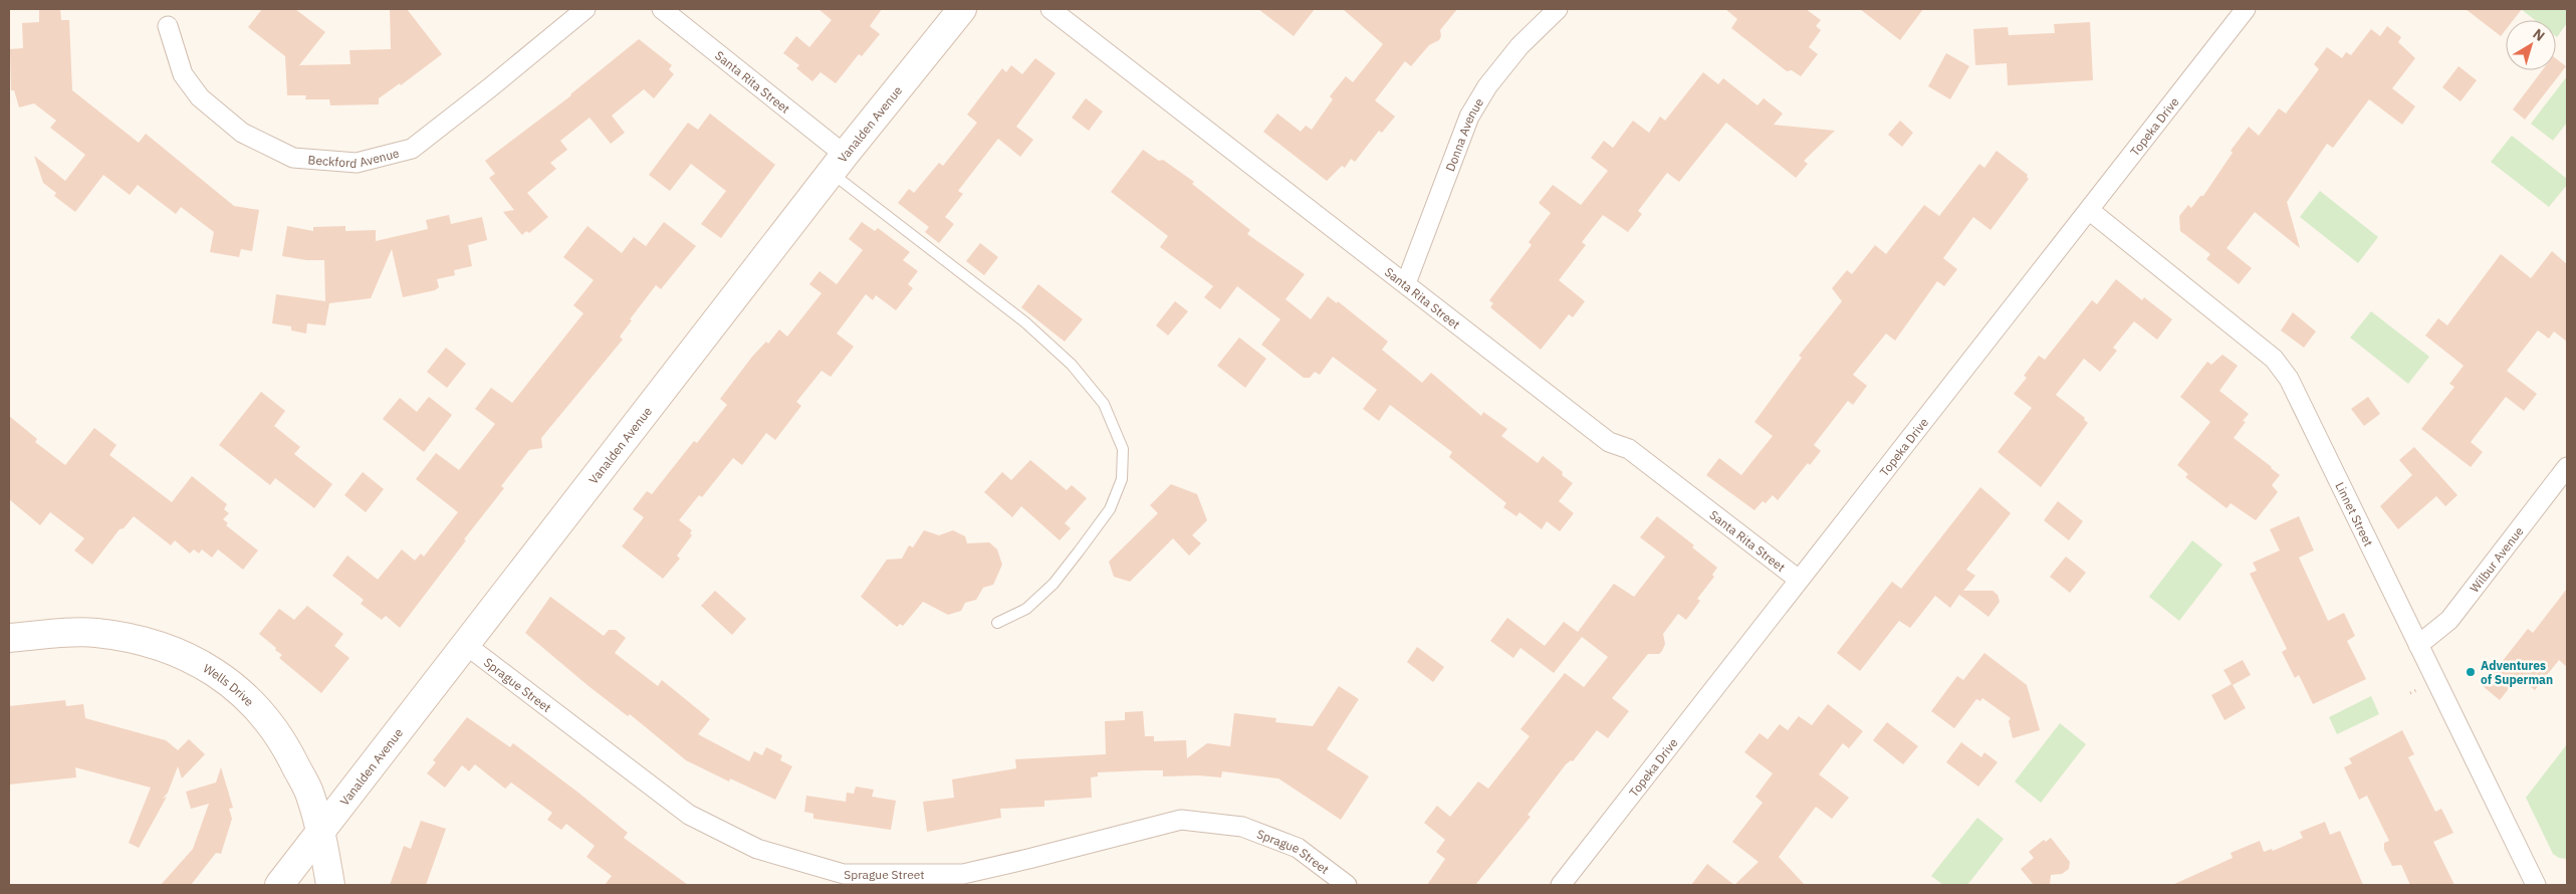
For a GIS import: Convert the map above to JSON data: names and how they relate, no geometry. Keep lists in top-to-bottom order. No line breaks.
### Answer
{"streets":{"main road":["Vanalden Avenue","Wells Drive"],"street":["Santa Rita Street","Topeka Drive","Donna Avenue","Beckford Avenue","Linnet Street","Wilbur Avenue","Sprague Street"]},"crossings":[["Santa Rita Street","Vanalden Avenue"],["Santa Rita Street","Topeka Drive"],["Santa Rita Street","Donna Avenue"],["Vanalden Avenue","Wells Drive"],["Vanalden Avenue","Sprague Street"],["Topeka Drive","Linnet Street"],["Linnet Street","Wilbur Avenue"]],"places":["Adventures of Superman"],"north":"top right"}
